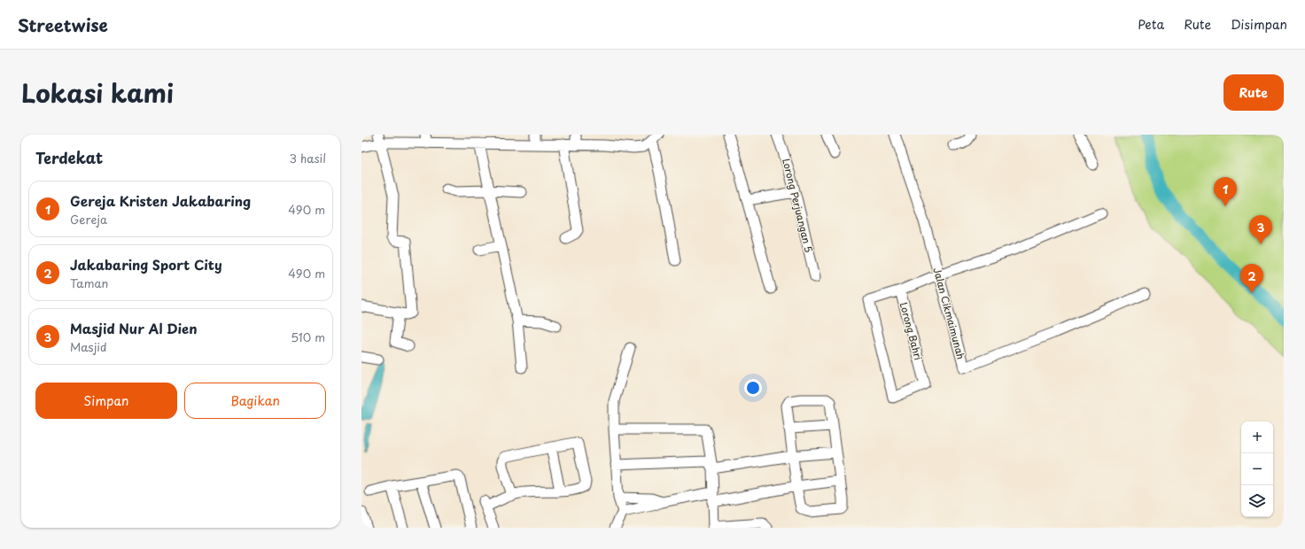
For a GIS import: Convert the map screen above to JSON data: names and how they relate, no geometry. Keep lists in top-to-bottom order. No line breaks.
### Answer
{"streets":{"street":["Lorong Perjuangan 5","Jalan Cikmaimunah","Lorong Bahri"]},"page":{"header":"Streetwise","nav":["Peta","Rute","Disimpan"],"title":"Lokasi kami","buttons":["Rute",["Simpan","Bagikan"]],"heading":["Terdekat","3 hasil"],"pins":["1","3","2"],"list":[{"mark":"1","name":"Gereja Kristen Jakabaring","note":"Gereja","value":"490 m"},{"mark":"2","name":"Jakabaring Sport City","note":"Taman","value":"490 m"},{"mark":"3","name":"Masjid Nur Al Dien","note":"Masjid","value":"510 m"}],"map_buttons":["+","−"]}}
